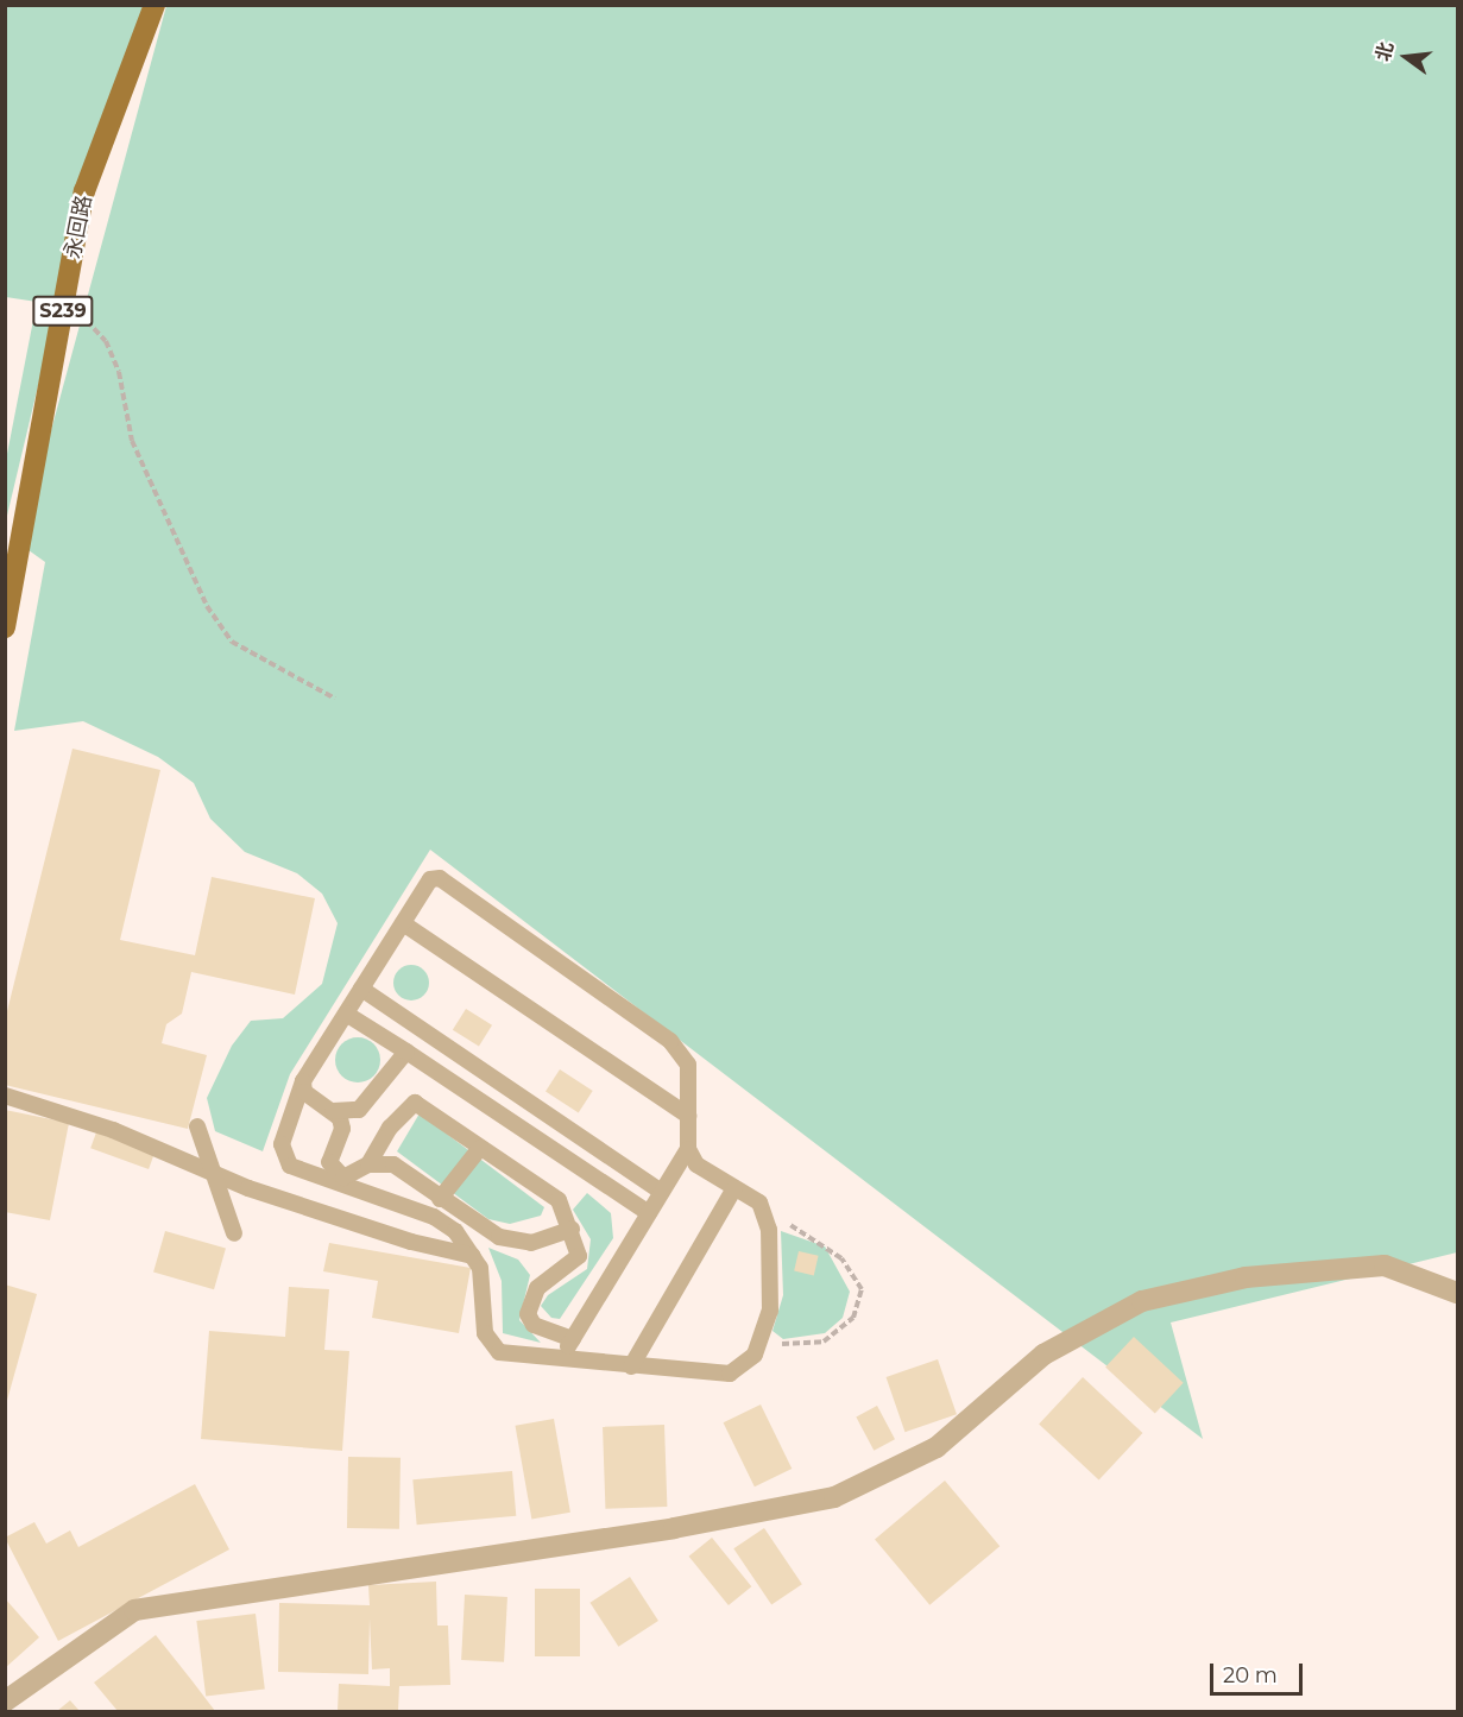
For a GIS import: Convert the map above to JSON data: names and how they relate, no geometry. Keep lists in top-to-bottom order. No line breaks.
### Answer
{"streets":{"main road":["永回路","S239"]},"scale_bar":"20 m","north":"left"}
